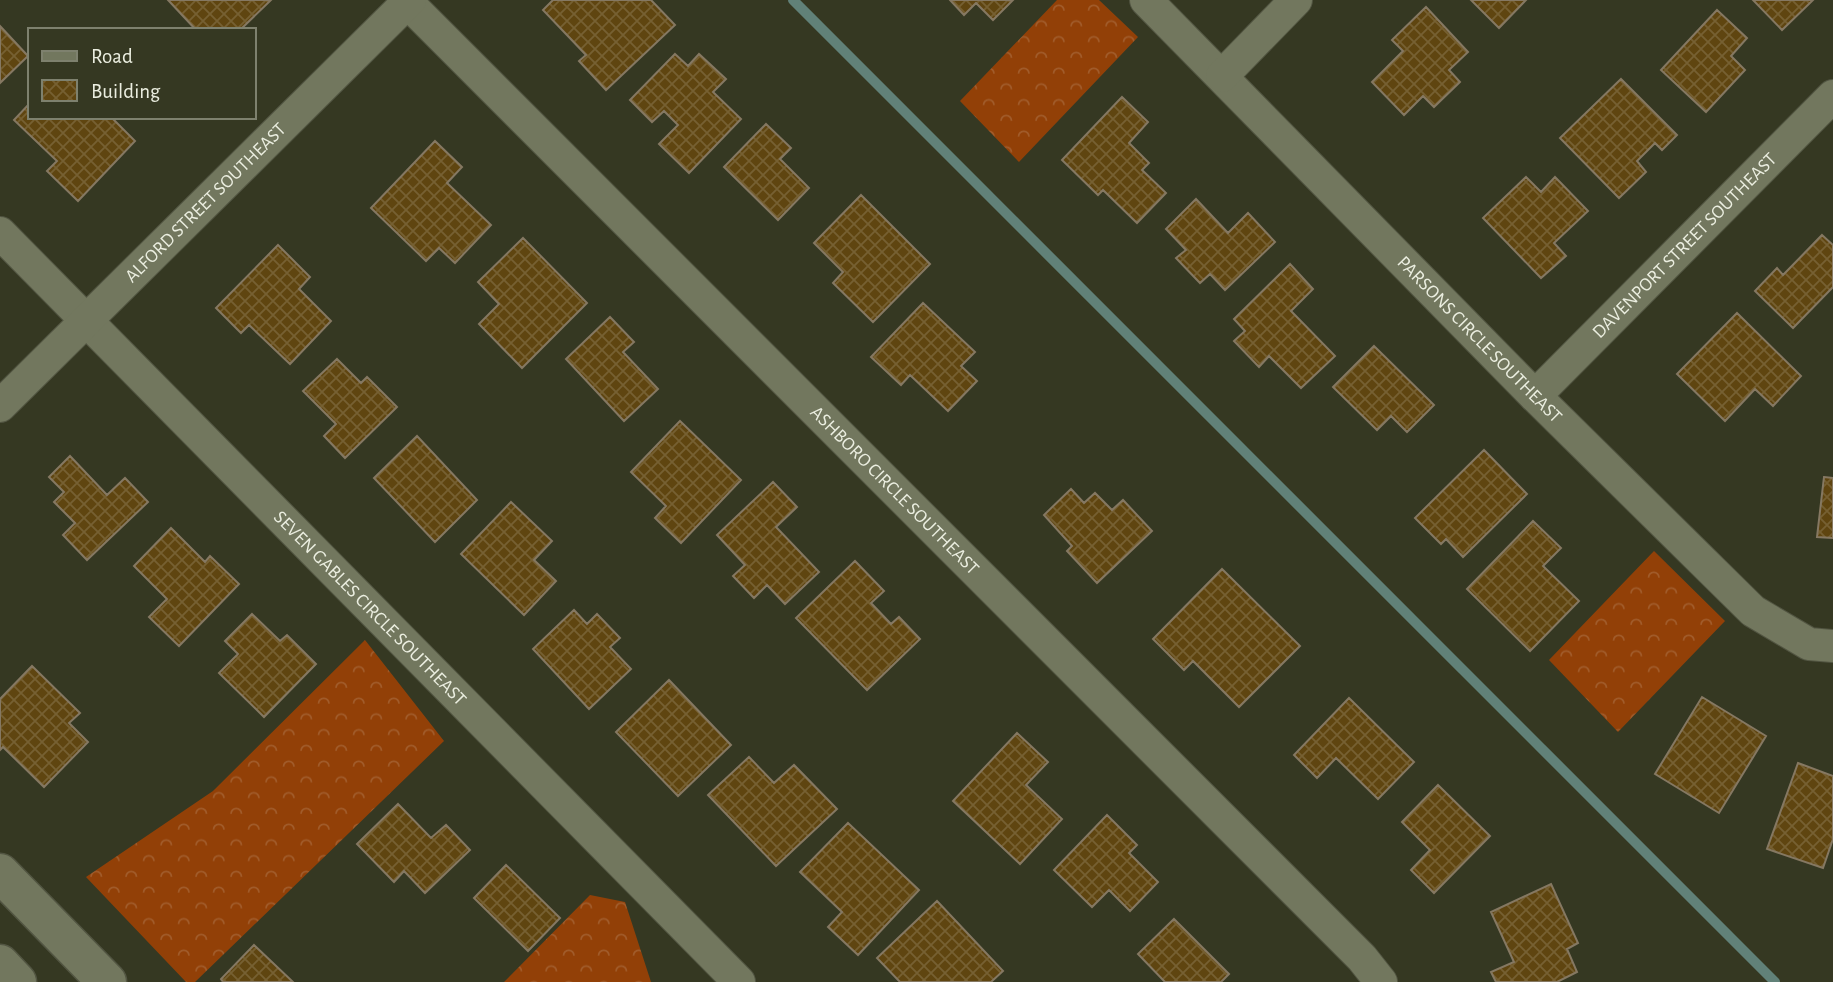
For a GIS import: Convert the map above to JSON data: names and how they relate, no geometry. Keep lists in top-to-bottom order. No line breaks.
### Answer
{"streets":{"street":["ALFORD STREET SOUTHEAST","DAVENPORT STREET SOUTHEAST","PARSONS CIRCLE SOUTHEAST","ASHBORO CIRCLE SOUTHEAST","SEVEN GABLES CIRCLE SOUTHEAST"]},"crossings":[["ALFORD STREET SOUTHEAST","ASHBORO CIRCLE SOUTHEAST"],["ALFORD STREET SOUTHEAST","SEVEN GABLES CIRCLE SOUTHEAST"],["DAVENPORT STREET SOUTHEAST","PARSONS CIRCLE SOUTHEAST"]],"legend":["Road","Building"]}
